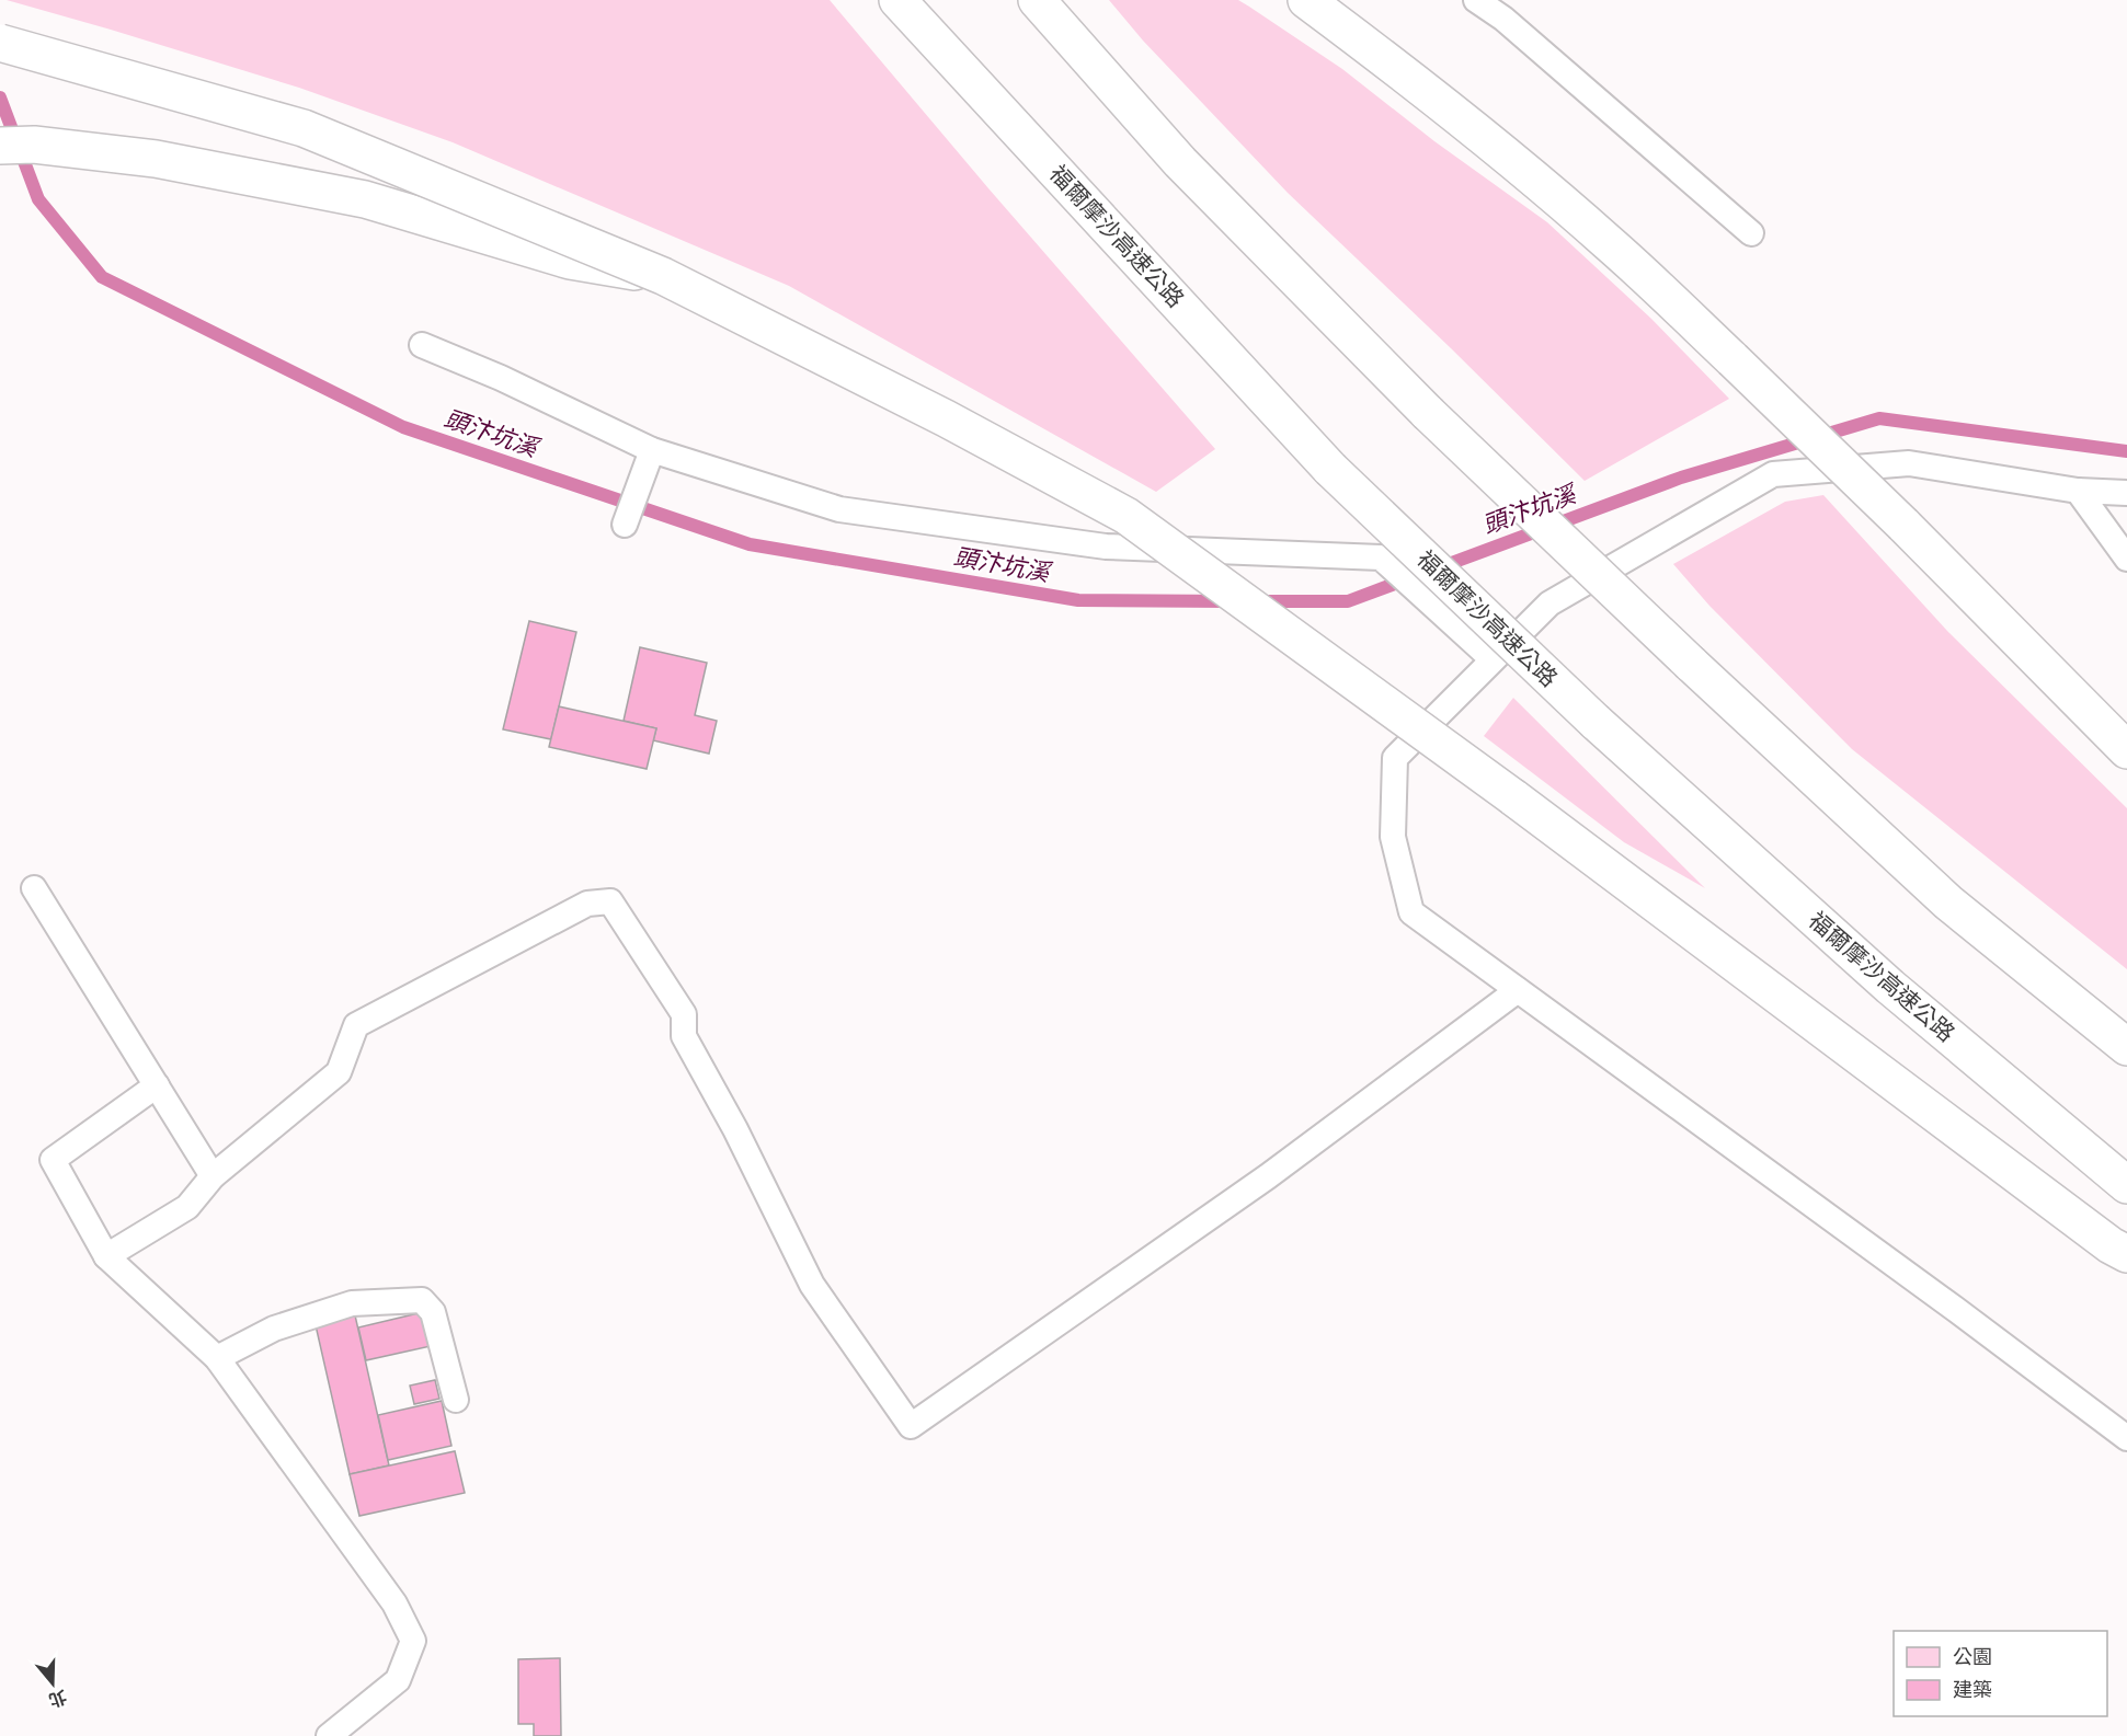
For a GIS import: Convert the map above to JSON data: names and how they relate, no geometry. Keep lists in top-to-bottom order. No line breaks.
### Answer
{"streets":{"highway":["福爾摩沙高速公路"]},"water":["頭汴坑溪"],"legend":["公園","建築"],"north":"bottom"}
